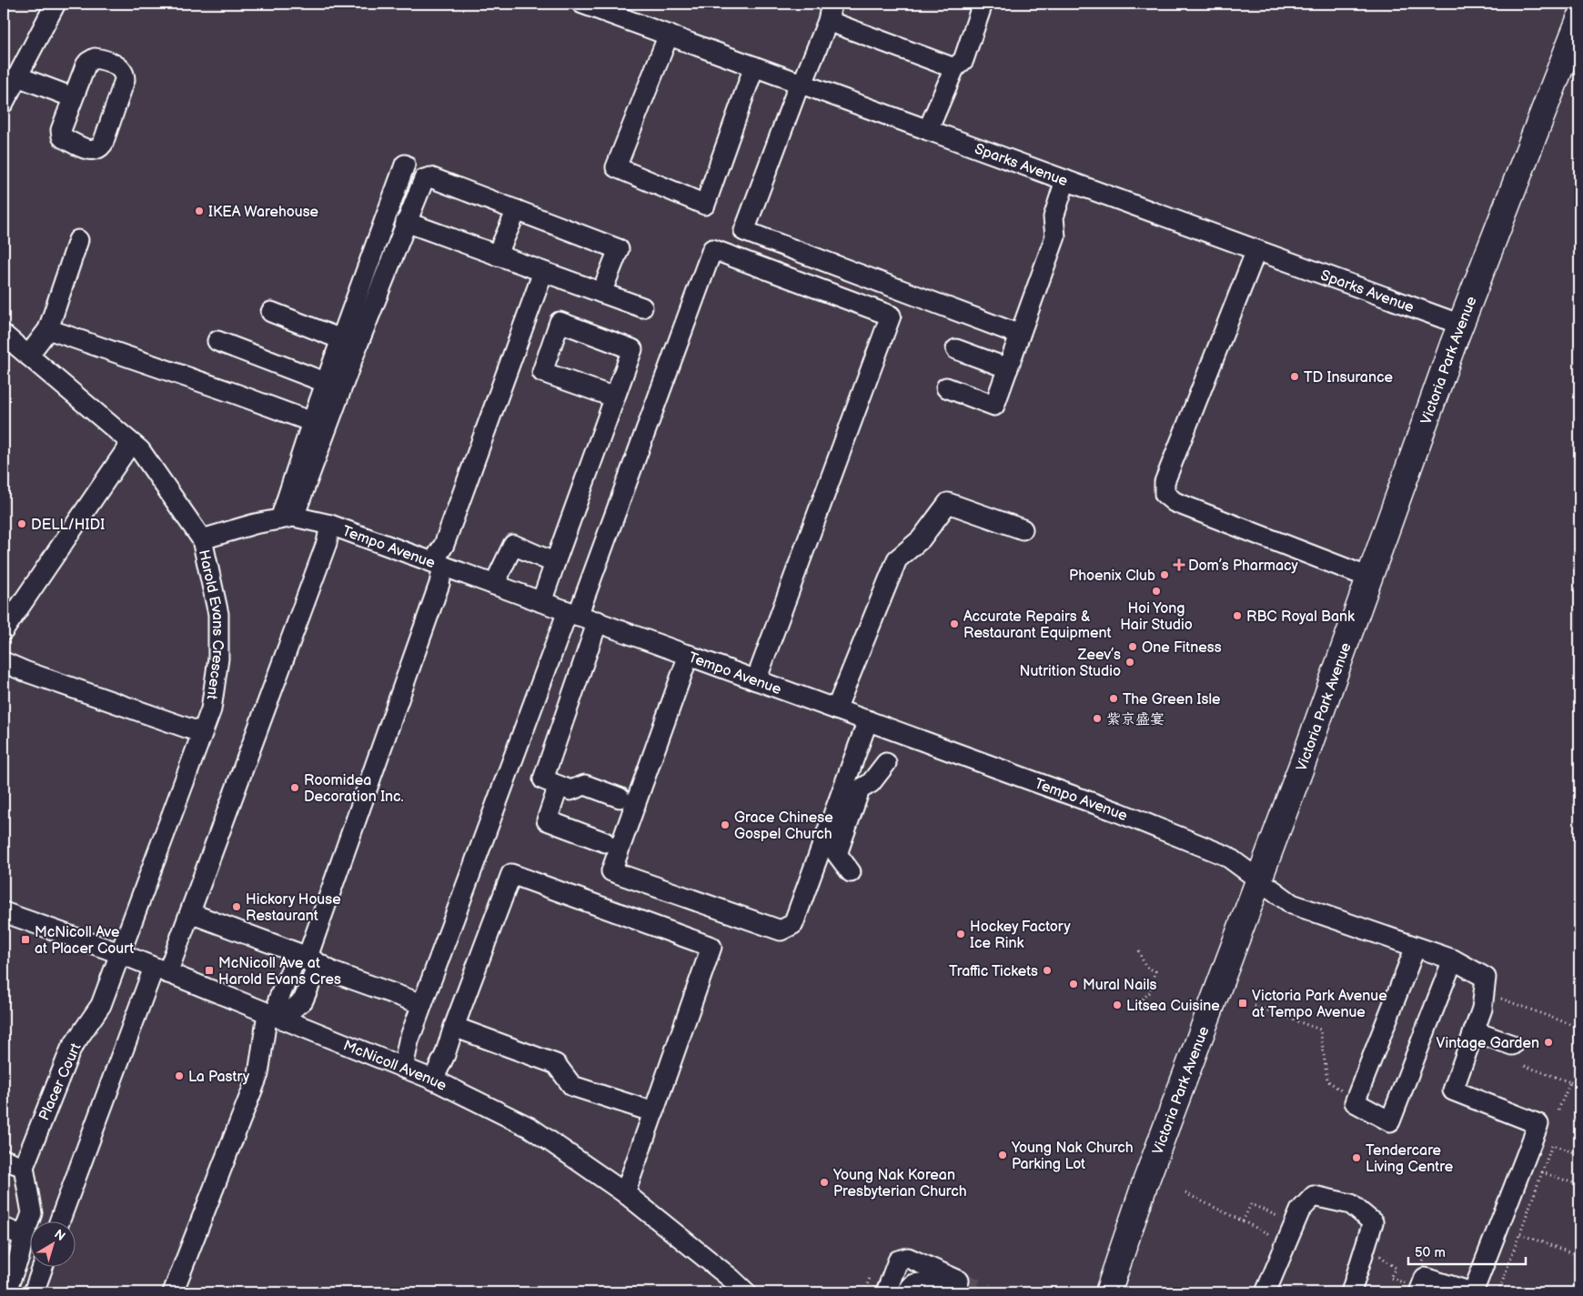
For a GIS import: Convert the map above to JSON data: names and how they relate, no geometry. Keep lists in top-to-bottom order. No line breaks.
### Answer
{"streets":{"main road":["Victoria Park Avenue"],"street":["Sparks Avenue","Tempo Avenue","Harold Evans Crescent","McNicoll Avenue","Placer Court"]},"crossings":[["Sparks Avenue","Victoria Park Avenue"],["Victoria Park Avenue","Tempo Avenue"],["Tempo Avenue","Harold Evans Crescent"],["Harold Evans Crescent","McNicoll Avenue"],["Harold Evans Crescent","Placer Court"],["McNicoll Avenue","Placer Court"]],"places":{"other":["IKEA Warehouse","TD Insurance","DELL/HIDI","Phoenix Club","Hoi Yong Hair Studio","RBC Royal Bank","Accurate Repairs & Restaurant Equipment","One Fitness","Zeev’s Nutrition Studio","The Green Isle","紫京盛宴","Roomidea Decoration Inc.","Grace Chinese Gospel Church","Hickory House Restaurant","Hockey Factory Ice Rink","Traffic Tickets","Mural Nails","Litsea Cuisine","Vintage Garden","La Pastry","Young Nak Church Parking Lot","Tendercare Living Centre","Young Nak Korean Presbyterian Church"],"health":["Dom’s Pharmacy"],"transit":["McNicoll Ave at Placer Court","McNicoll Ave at Harold Evans Cres","Victoria Park Avenue at Tempo Avenue"]},"scale_bar":"50 m","north":"top right"}
